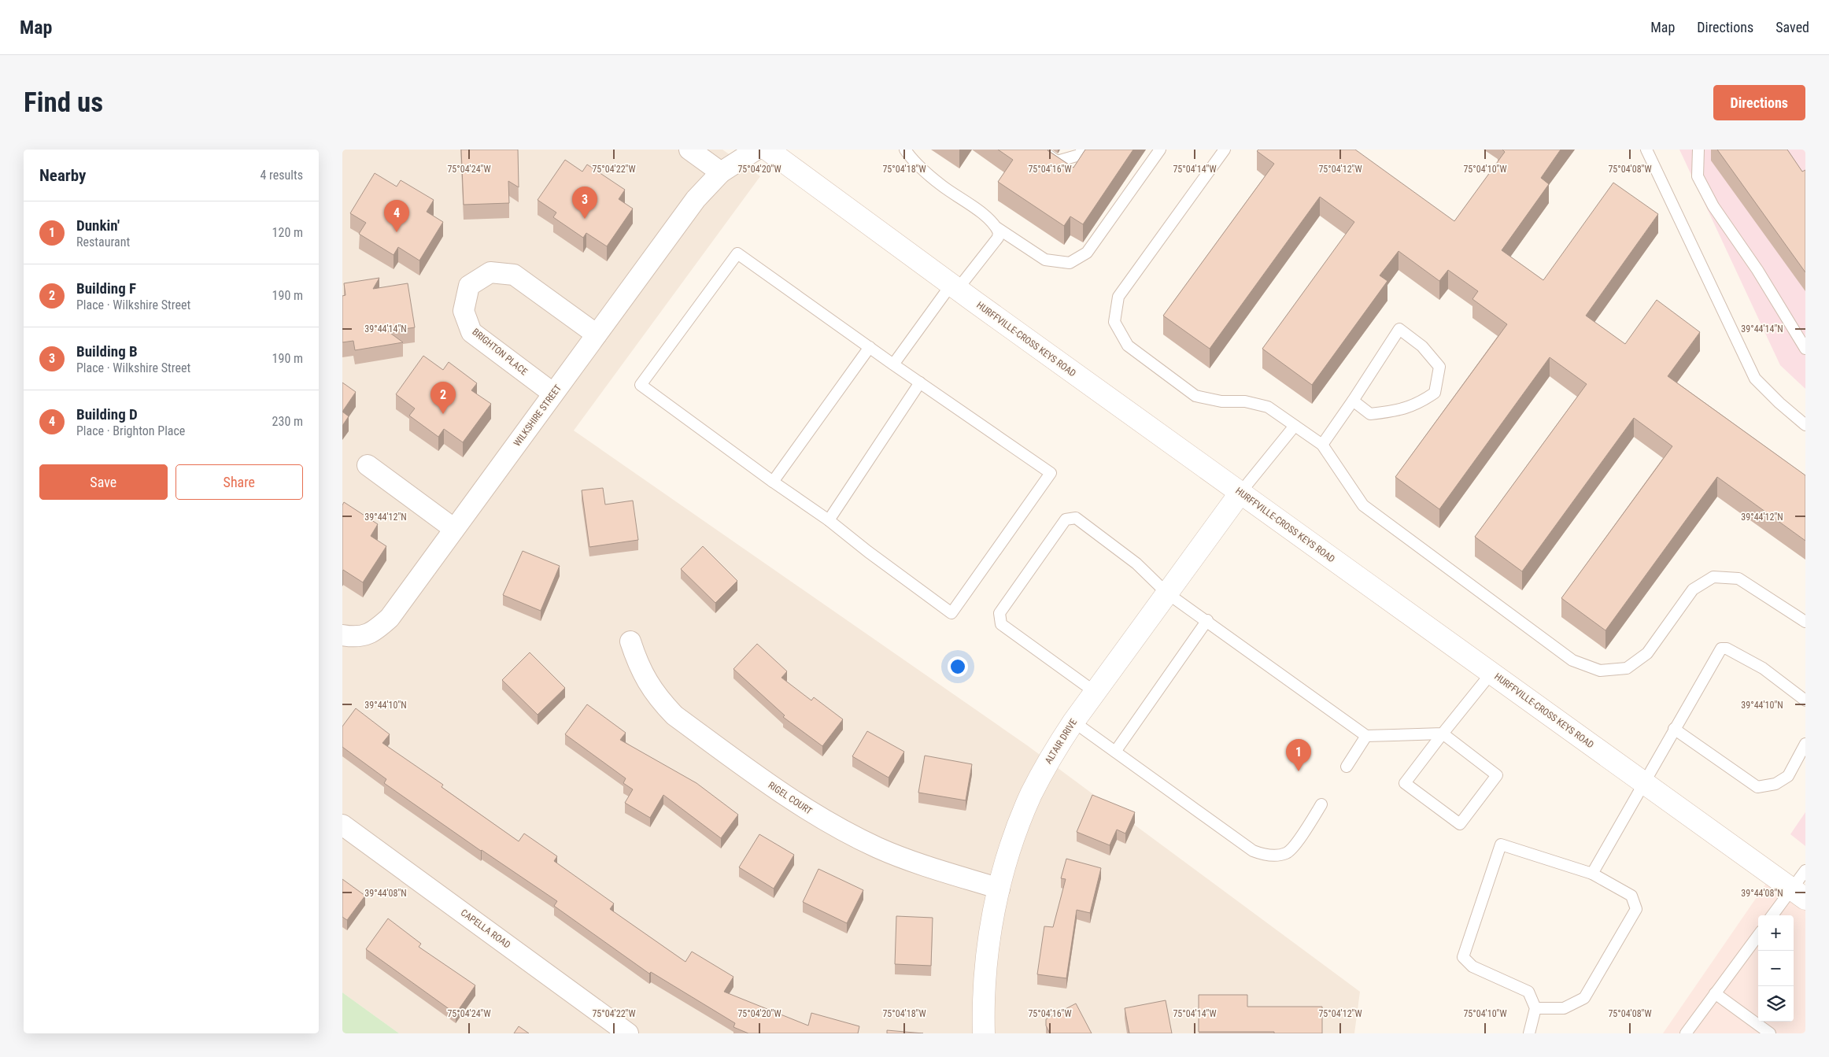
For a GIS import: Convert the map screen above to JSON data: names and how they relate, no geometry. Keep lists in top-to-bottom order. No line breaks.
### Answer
{"streets":{"main road":["HURFFVILLE-CROSS KEYS ROAD","ALTAIR DRIVE"],"street":["BRIGHTON PLACE","WILKSHIRE STREET","RIGEL COURT","CAPELLA ROAD"]},"crossings":[["HURFFVILLE-CROSS KEYS ROAD","ALTAIR DRIVE"],["BRIGHTON PLACE","WILKSHIRE STREET"],["ALTAIR DRIVE","RIGEL COURT"]],"page":{"header":"Map","nav":["Map","Directions","Saved"],"buttons":["Directions",["Save","Share"]],"title":"Find us","heading":["Nearby","4 results"],"pins":["3","4","2","1"],"list":[{"mark":"1","name":"Dunkin'","note":"Restaurant","value":"120 m"},{"mark":"2","name":"Building F","note":"Place · Wilkshire Street","value":"190 m"},{"mark":"3","name":"Building B","note":"Place · Wilkshire Street","value":"190 m"},{"mark":"4","name":"Building D","note":"Place · Brighton Place","value":"230 m"}],"map_buttons":["+","−"]},"coordinates":["75°04'24\"W","75°04'22\"W","75°04'20\"W","75°04'18\"W","75°04'16\"W","75°04'14\"W","75°04'12\"W","75°04'10\"W","75°04'08\"W","39°44'14\"N","39°44'12\"N","39°44'10\"N","39°44'08\"N"]}
